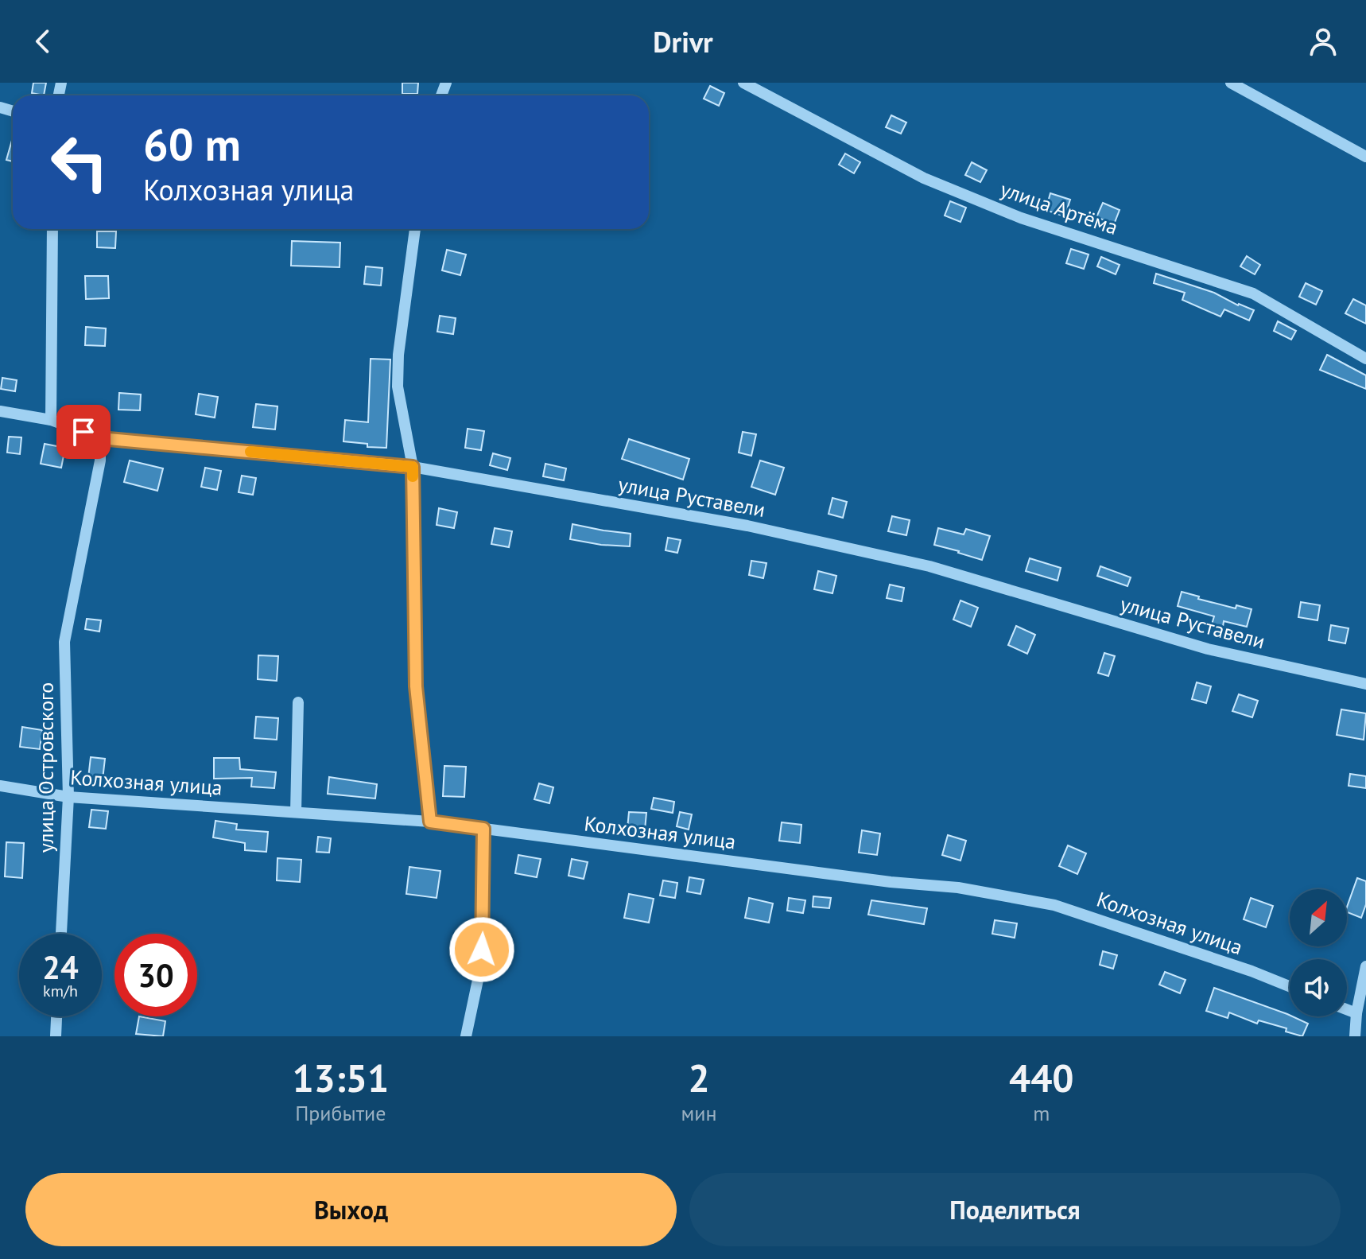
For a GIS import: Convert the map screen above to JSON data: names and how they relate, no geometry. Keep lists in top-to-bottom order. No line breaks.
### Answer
{"streets":{"street":["улица Артёма","улица Руставели","улица Островского","Колхозная улица"]},"crossings":[["улица Руставели","улица Островского"],["улица Островского","Колхозная улица"]],"north":"top right","page":{"header":"Drivr","turn":["60 m","Колхозная улица"],"speed":"24 km/h","limit":"30","eta":["13:51","Прибытие","2","мин","440","m"],"buttons":["Выход","Поделиться"]}}
